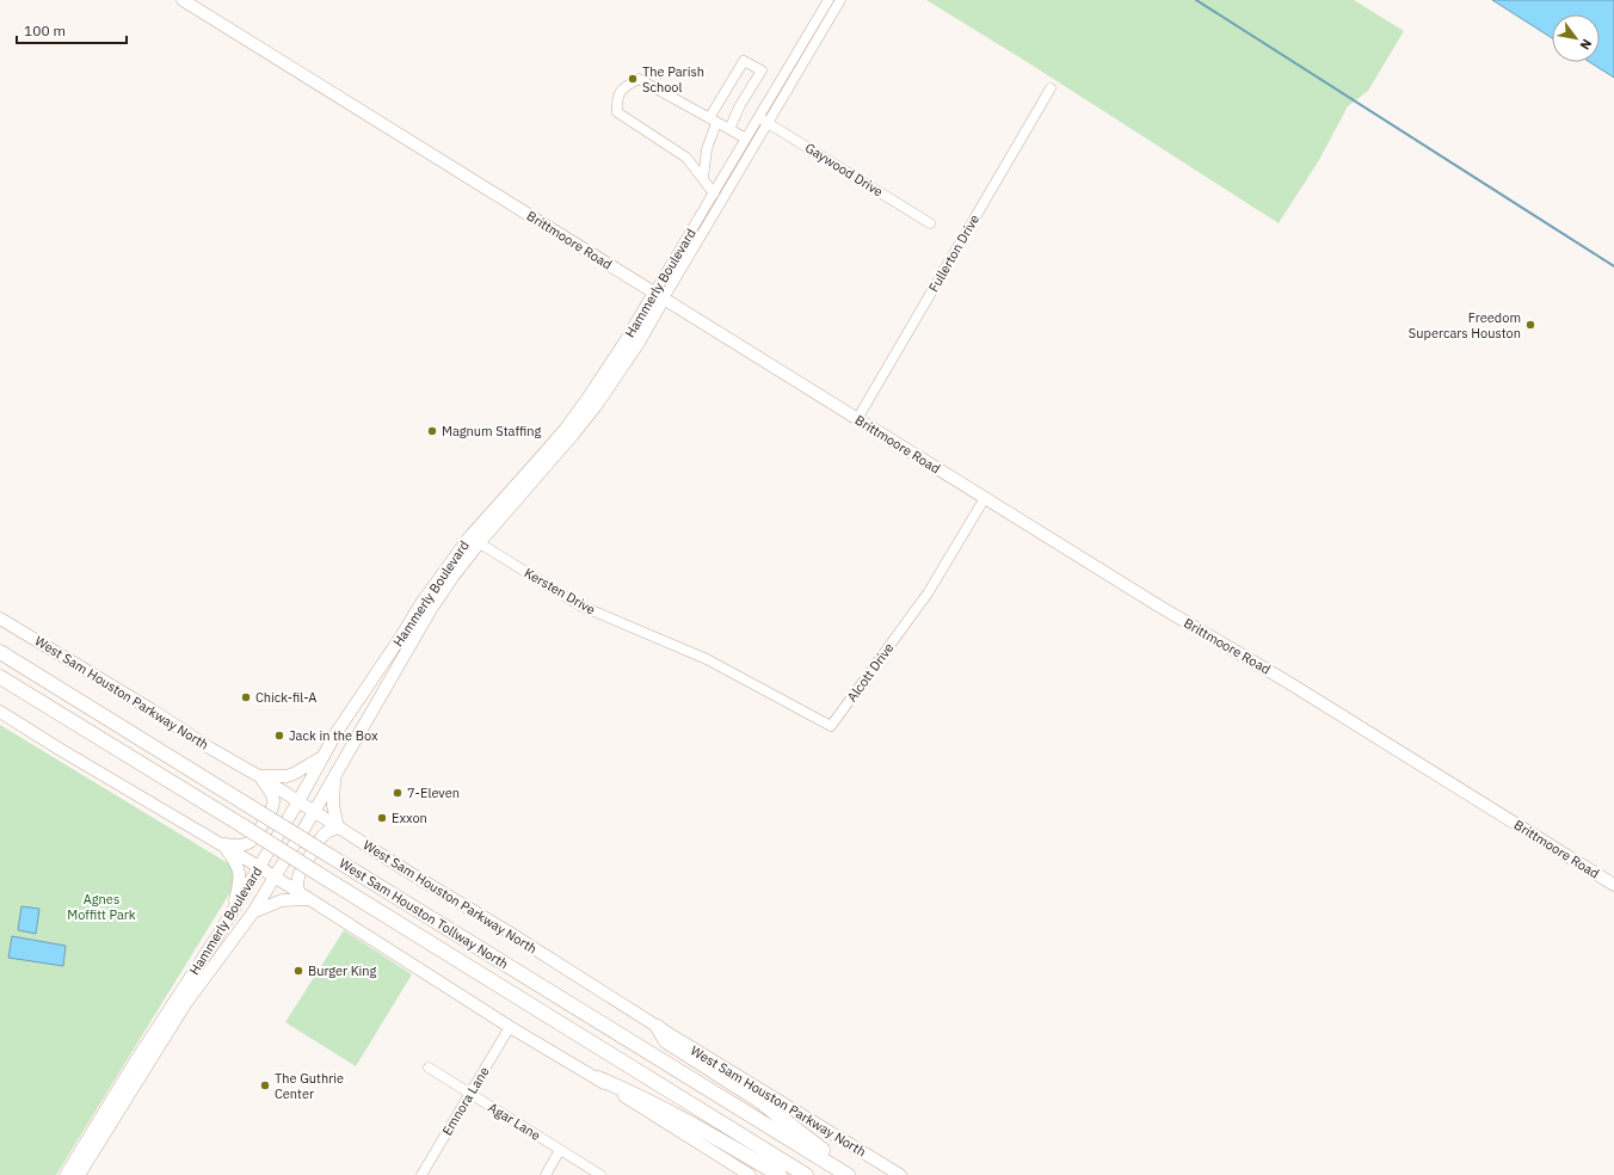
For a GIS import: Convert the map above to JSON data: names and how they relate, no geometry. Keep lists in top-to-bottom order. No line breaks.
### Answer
{"streets":{"highway":["West Sam Houston Tollway North"],"main road":["Brittmoore Road","Hammerly Boulevard","West Sam Houston Parkway North"],"street":["Gaywood Drive","Fullerton Drive","Kersten Drive","Alcott Drive","Emnora Lane","Agar Lane"]},"crossings":[["Gaywood Drive","Hammerly Boulevard"],["Brittmoore Road","Fullerton Drive"],["Brittmoore Road","Hammerly Boulevard"],["Brittmoore Road","Alcott Drive"],["Hammerly Boulevard","Kersten Drive"],["Hammerly Boulevard","West Sam Houston Parkway North"],["Kersten Drive","Alcott Drive"],["Emnora Lane","Agar Lane"]],"parks":["Agnes Moffitt Park"],"places":["The Parish School","Freedom Supercars Houston","Magnum Staffing","Chick-fil-A","Jack in the Box","7-Eleven","Exxon","Burger King","The Guthrie Center"],"scale_bar":"100 m","north":"bottom right"}
